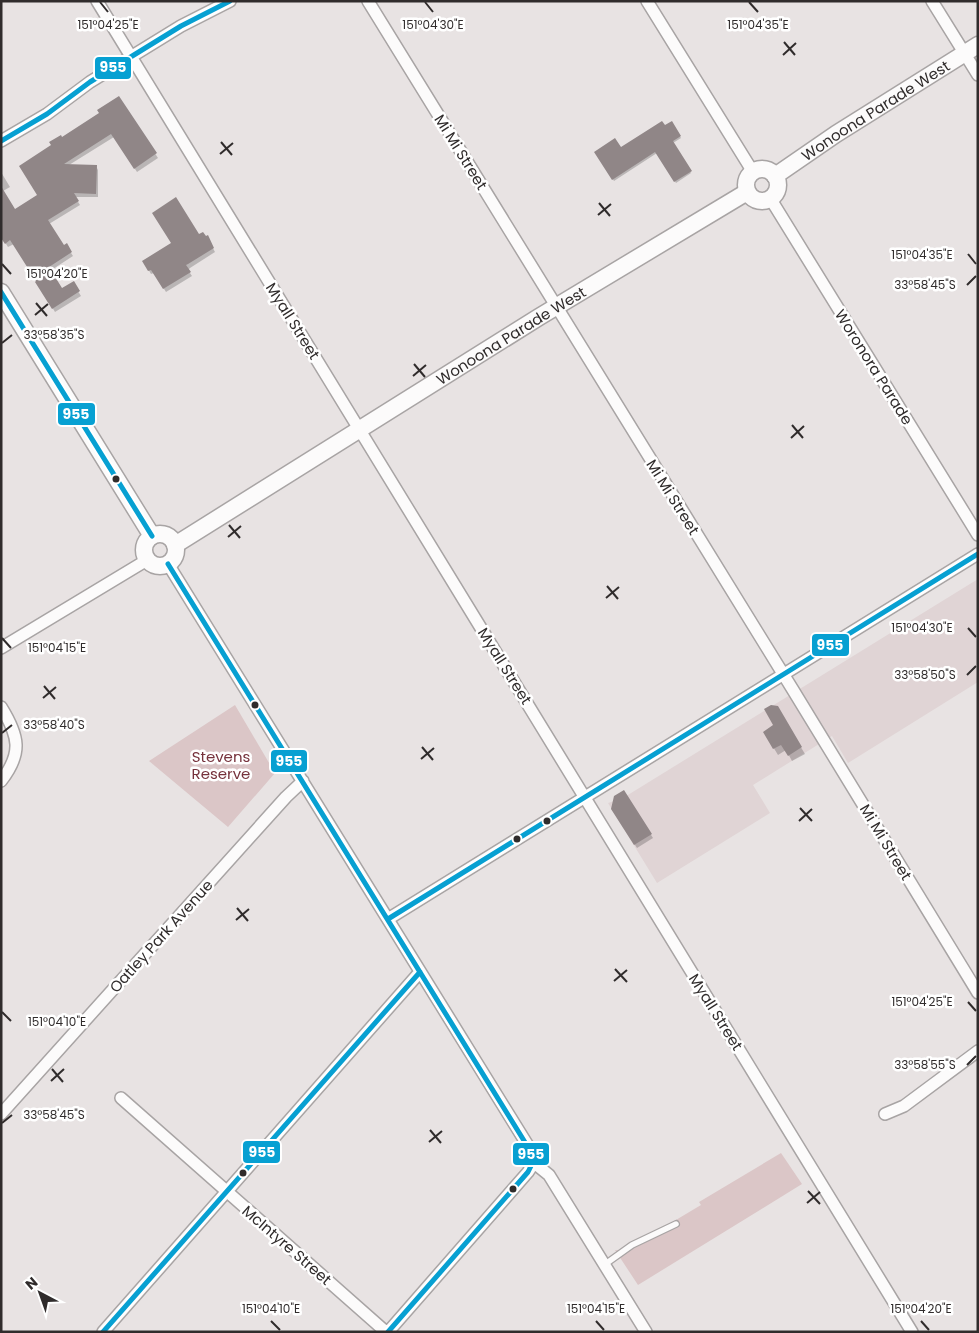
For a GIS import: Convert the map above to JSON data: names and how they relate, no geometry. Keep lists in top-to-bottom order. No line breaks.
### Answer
{"streets":{"street":["Wonoona Parade West","Mi Mi Street","Myall Street","Woronora Parade","Oatley Park Avenue","McIntyre Street"]},"crossings":[["Wonoona Parade West","Mi Mi Street"],["Wonoona Parade West","Myall Street"],["Wonoona Parade West","Woronora Parade"]],"parks":["Stevens Reserve"],"lines":["transit line 955"],"north":"top left","coordinates":["151°04'25\"E","151°04'30\"E","151°04'35\"E","151°04'20\"E","33°58'45\"S","33°58'35\"S","151°04'15\"E","33°58'50\"S","33°58'40\"S","151°04'10\"E","33°58'55\"S"]}
